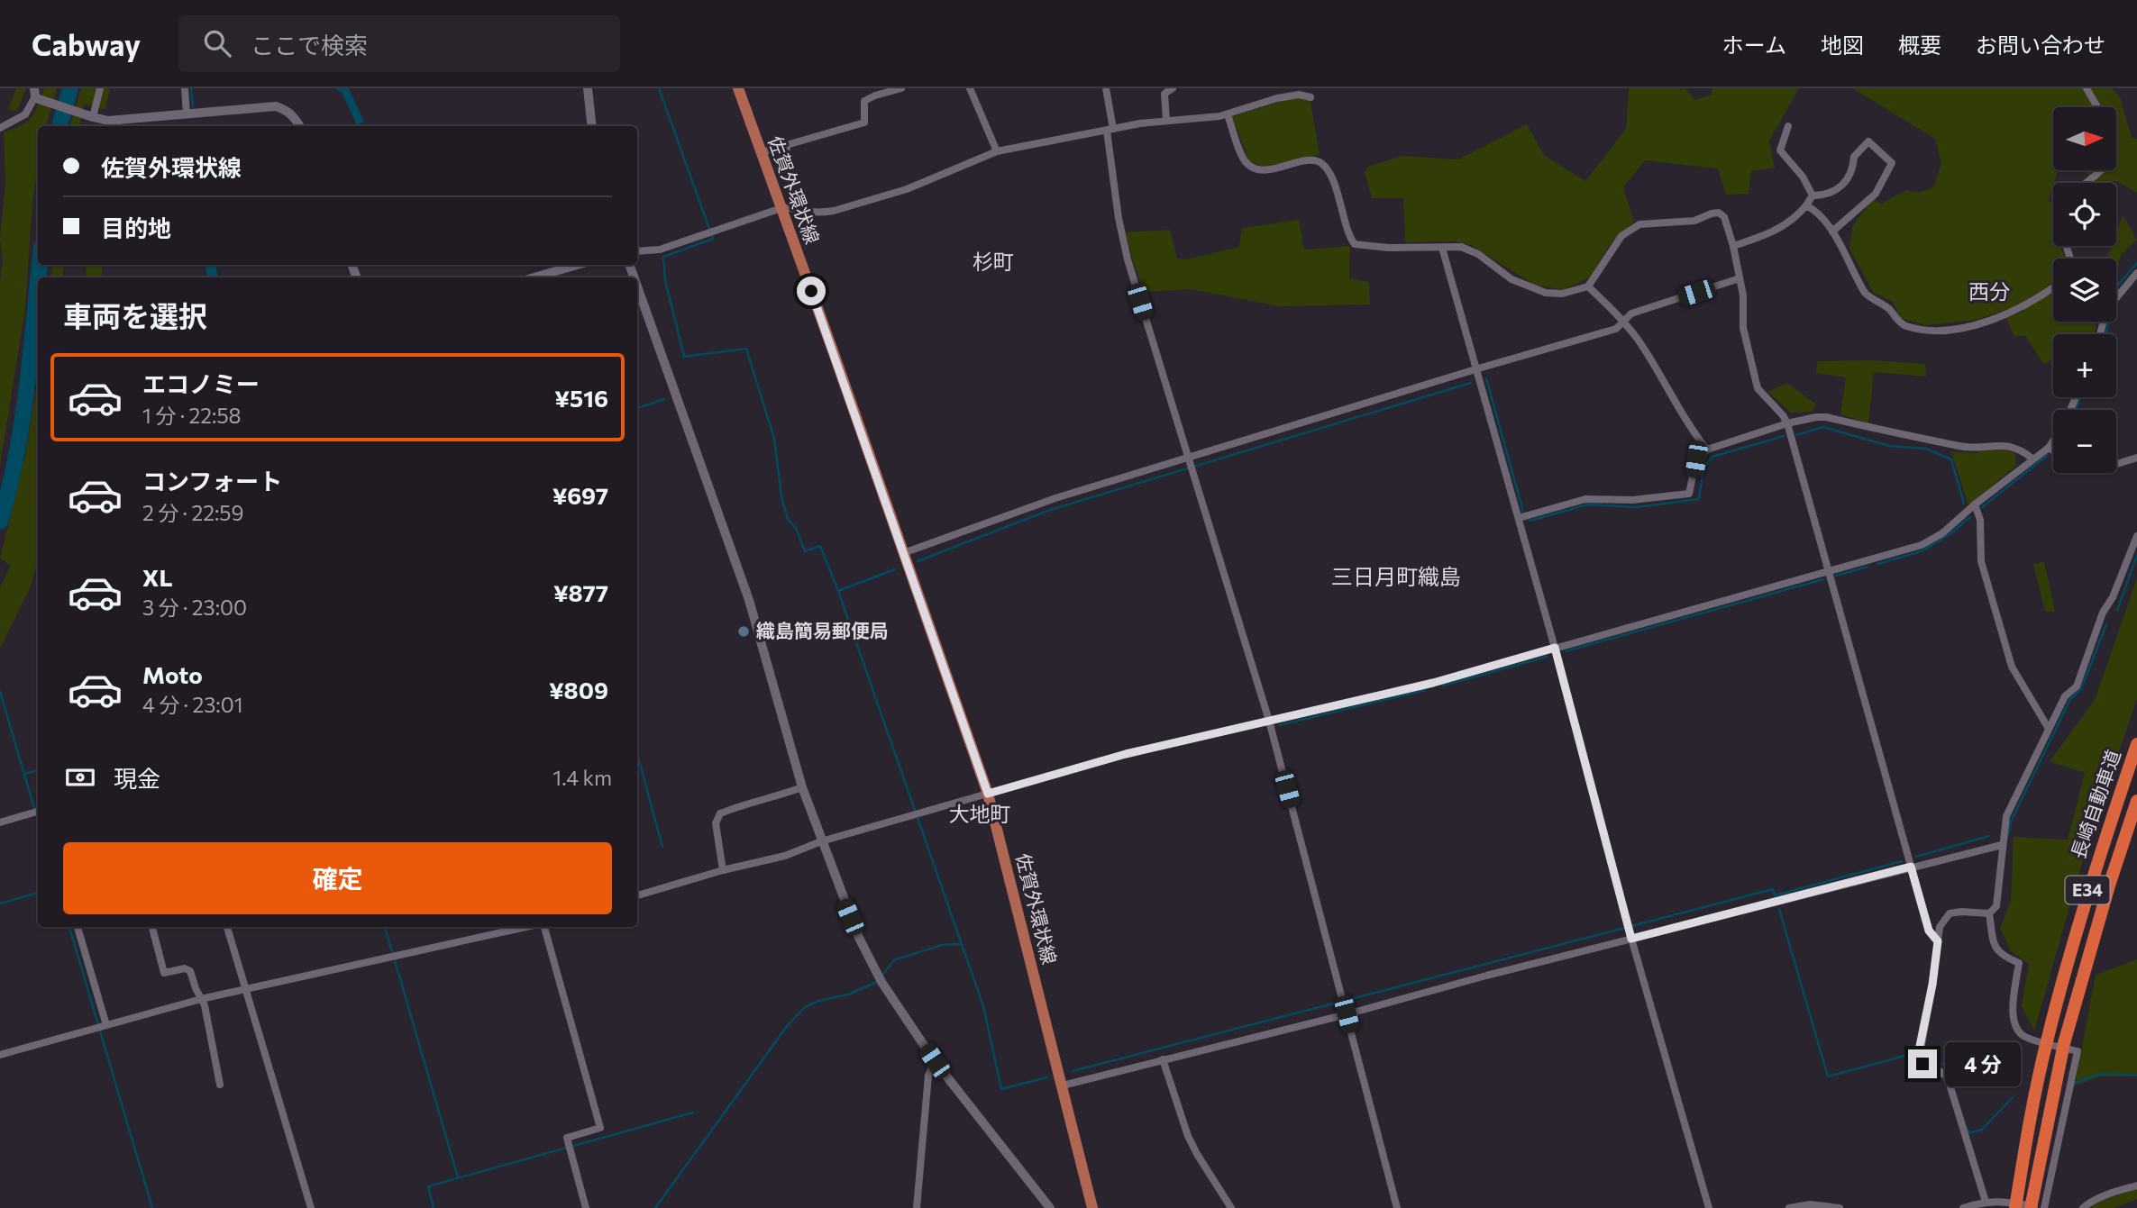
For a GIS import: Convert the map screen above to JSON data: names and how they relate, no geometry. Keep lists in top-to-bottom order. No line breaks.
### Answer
{"streets":{"highway":["長崎自動車道","E34"],"main road":["佐賀外環状線"]},"districts":["杉町","西分","三日月町織島","大地町"],"places":["織島簡易郵便局"],"north":"right","page":{"header":"Cabway","search":"ここで検索","nav":["ホーム","地図","概要","お問い合わせ"],"map_buttons":["+","−"],"banner":["佐賀外環状線","目的地"],"heading":"車両を選択","list":[{"name":"エコノミー","note":"1 分 · 22:58","value":"¥516"},{"name":"コンフォート","note":"2 分 · 22:59","value":"¥697"},{"name":"XL","note":"3 分 · 23:00","value":"¥877"},{"name":"Moto","note":"4 分 · 23:01","value":"¥809"}],"pay":["現金","1.4 km"],"buttons":"確定","bubble":"4 分"}}
